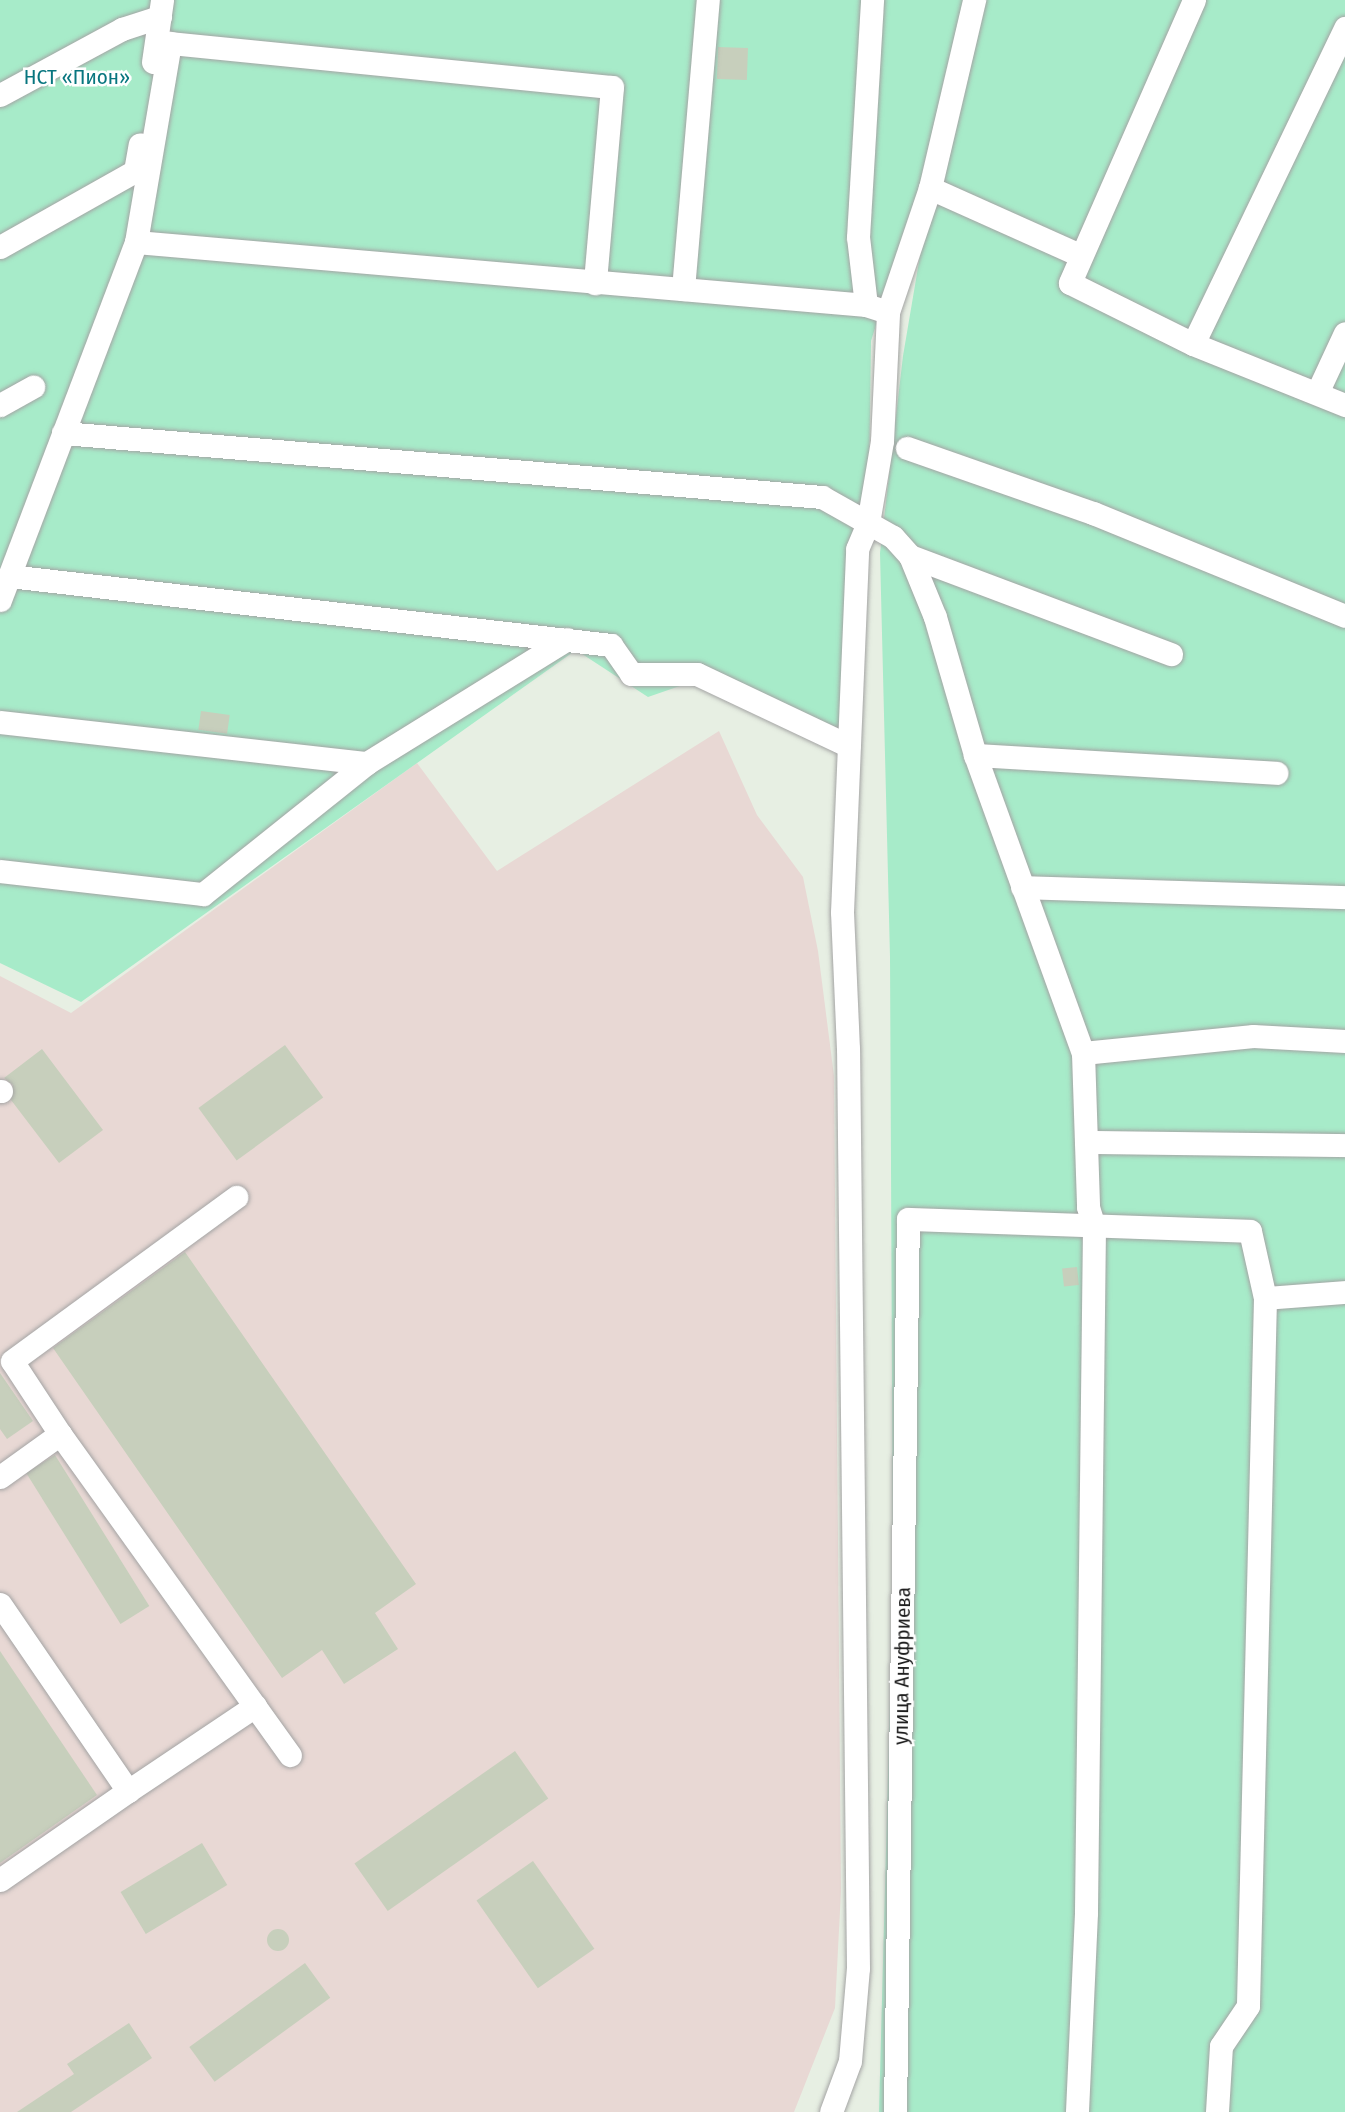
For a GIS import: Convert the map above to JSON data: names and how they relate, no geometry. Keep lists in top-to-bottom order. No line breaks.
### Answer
{"streets":{"street":["улица Ануфриева"]},"parks":["НСТ «Пион»"]}
